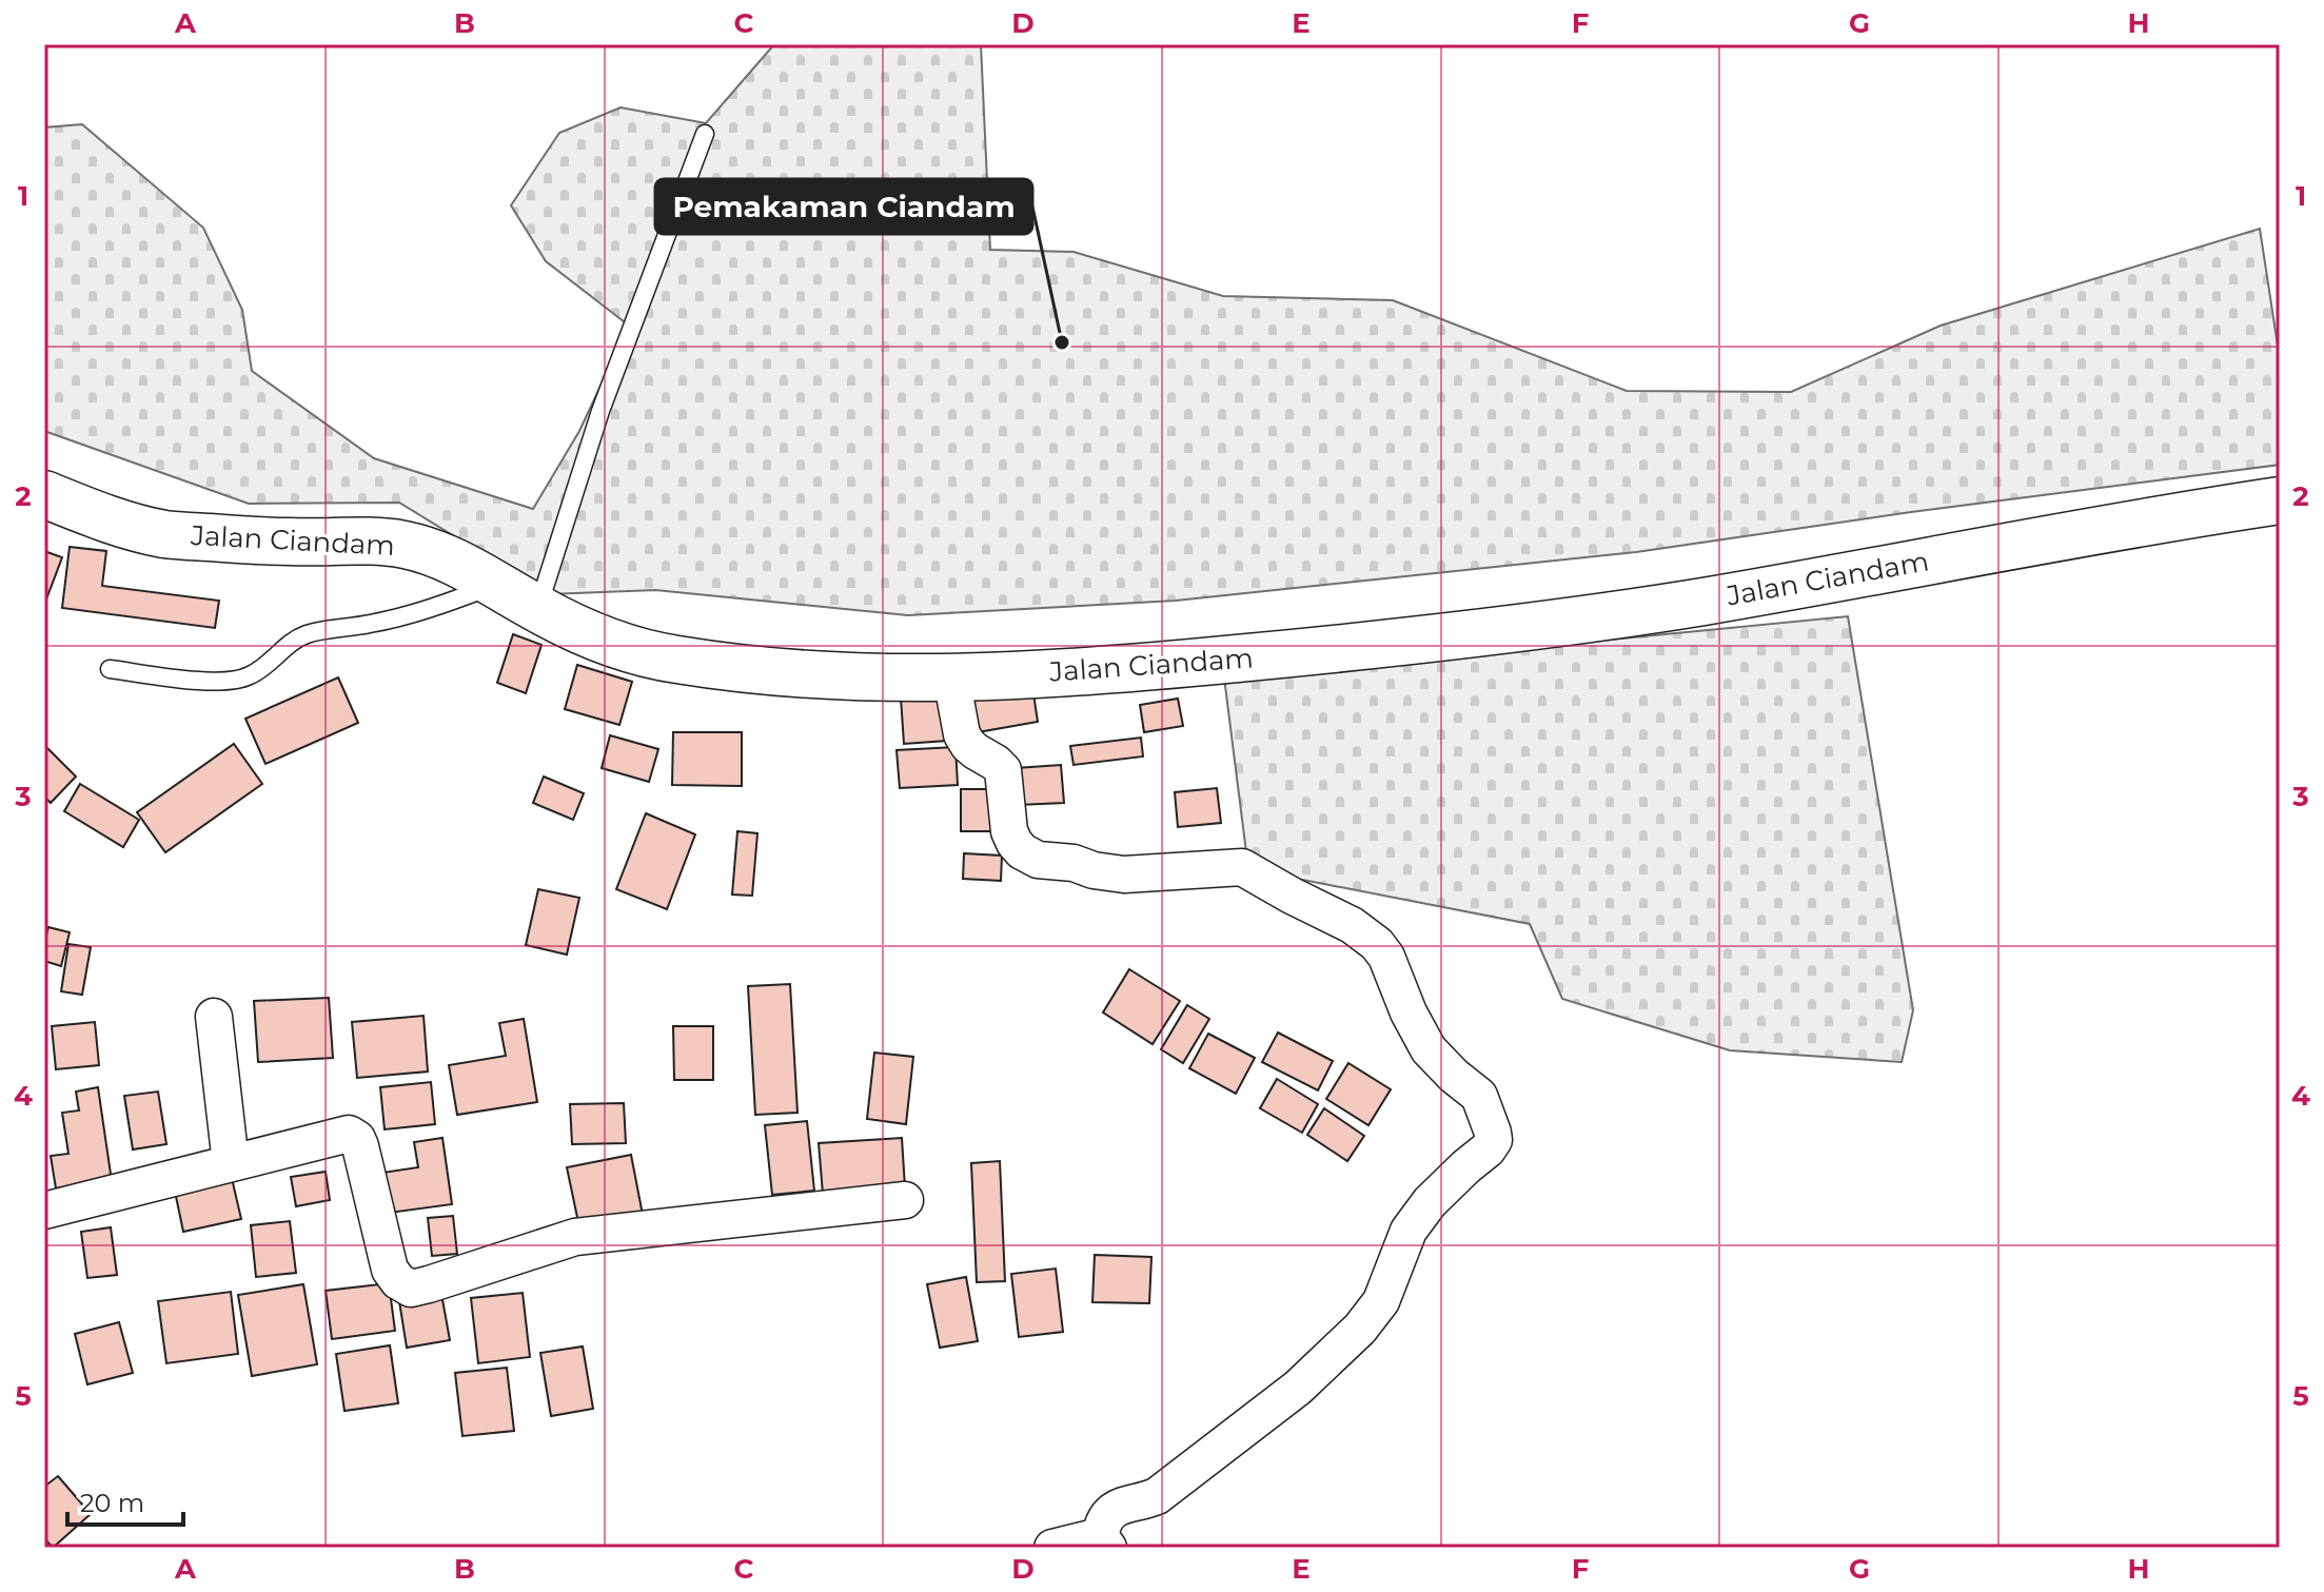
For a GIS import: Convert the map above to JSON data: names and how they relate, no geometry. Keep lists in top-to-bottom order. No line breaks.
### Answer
{"streets":{"street":["Jalan Ciandam"]},"places":["Pemakaman Ciandam"],"scale_bar":"20 m","grid":{"columns":["A","B","C","D","E","F","G","H"],"rows":["1","2","3","4","5"]}}
